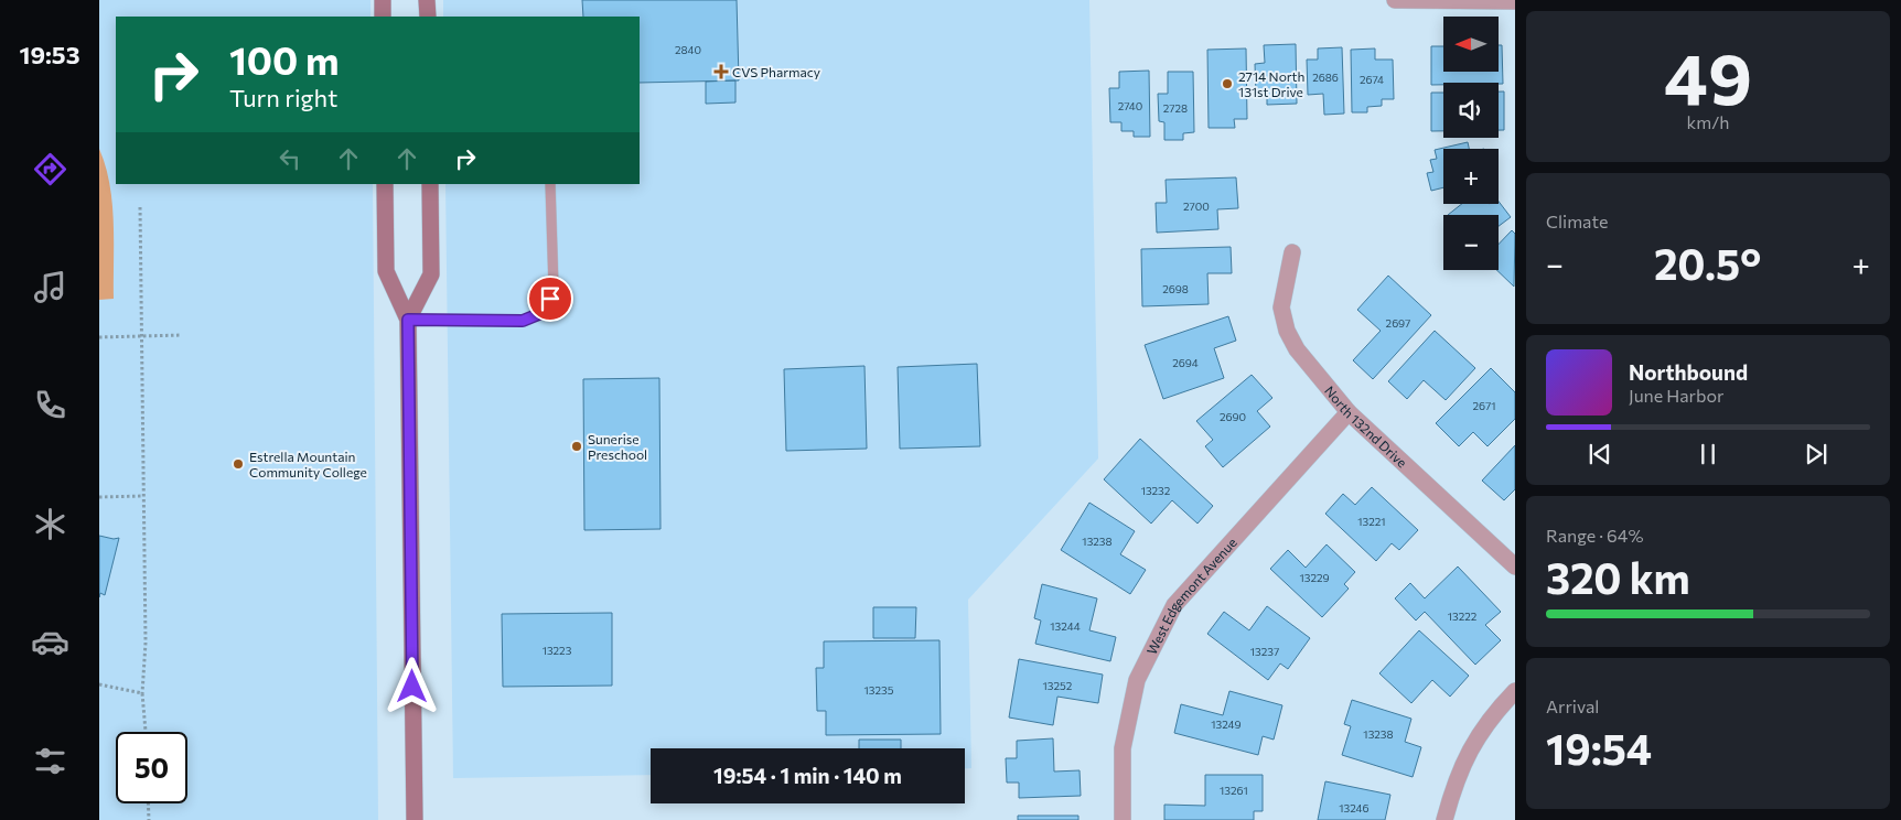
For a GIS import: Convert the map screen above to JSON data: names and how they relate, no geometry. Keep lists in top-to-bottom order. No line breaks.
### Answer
{"streets":{"street":["North 132nd Drive","West Edgemont Avenue"]},"crossings":[["North 132nd Drive","West Edgemont Avenue"]],"places":{"health":["CVS Pharmacy"],"other":["2714 North 131st Drive","Sunerise Preschool","Estrella Mountain Community College"]},"house_numbers":["2840","2686","2674","2740","2728","2700","2698","2697","2694","2671","2690","13232","13221","13238","13229","13222","13244","13223","13237","13252","13235","13249","13238","13261","13246"],"north":"left","page":{"tabs":"19:53","tile":[["49","km/h"],"Climate",["Range · 64%","320 km"],["Arrival","19:54"]],"map_buttons":["+","−"],"turn":["100 m","Turn right"],"heat":["−","20.5°","+"],"song":["Northbound","June Harbor"],"limit":"50","trip":"19:54 · 1 min · 140 m"}}
